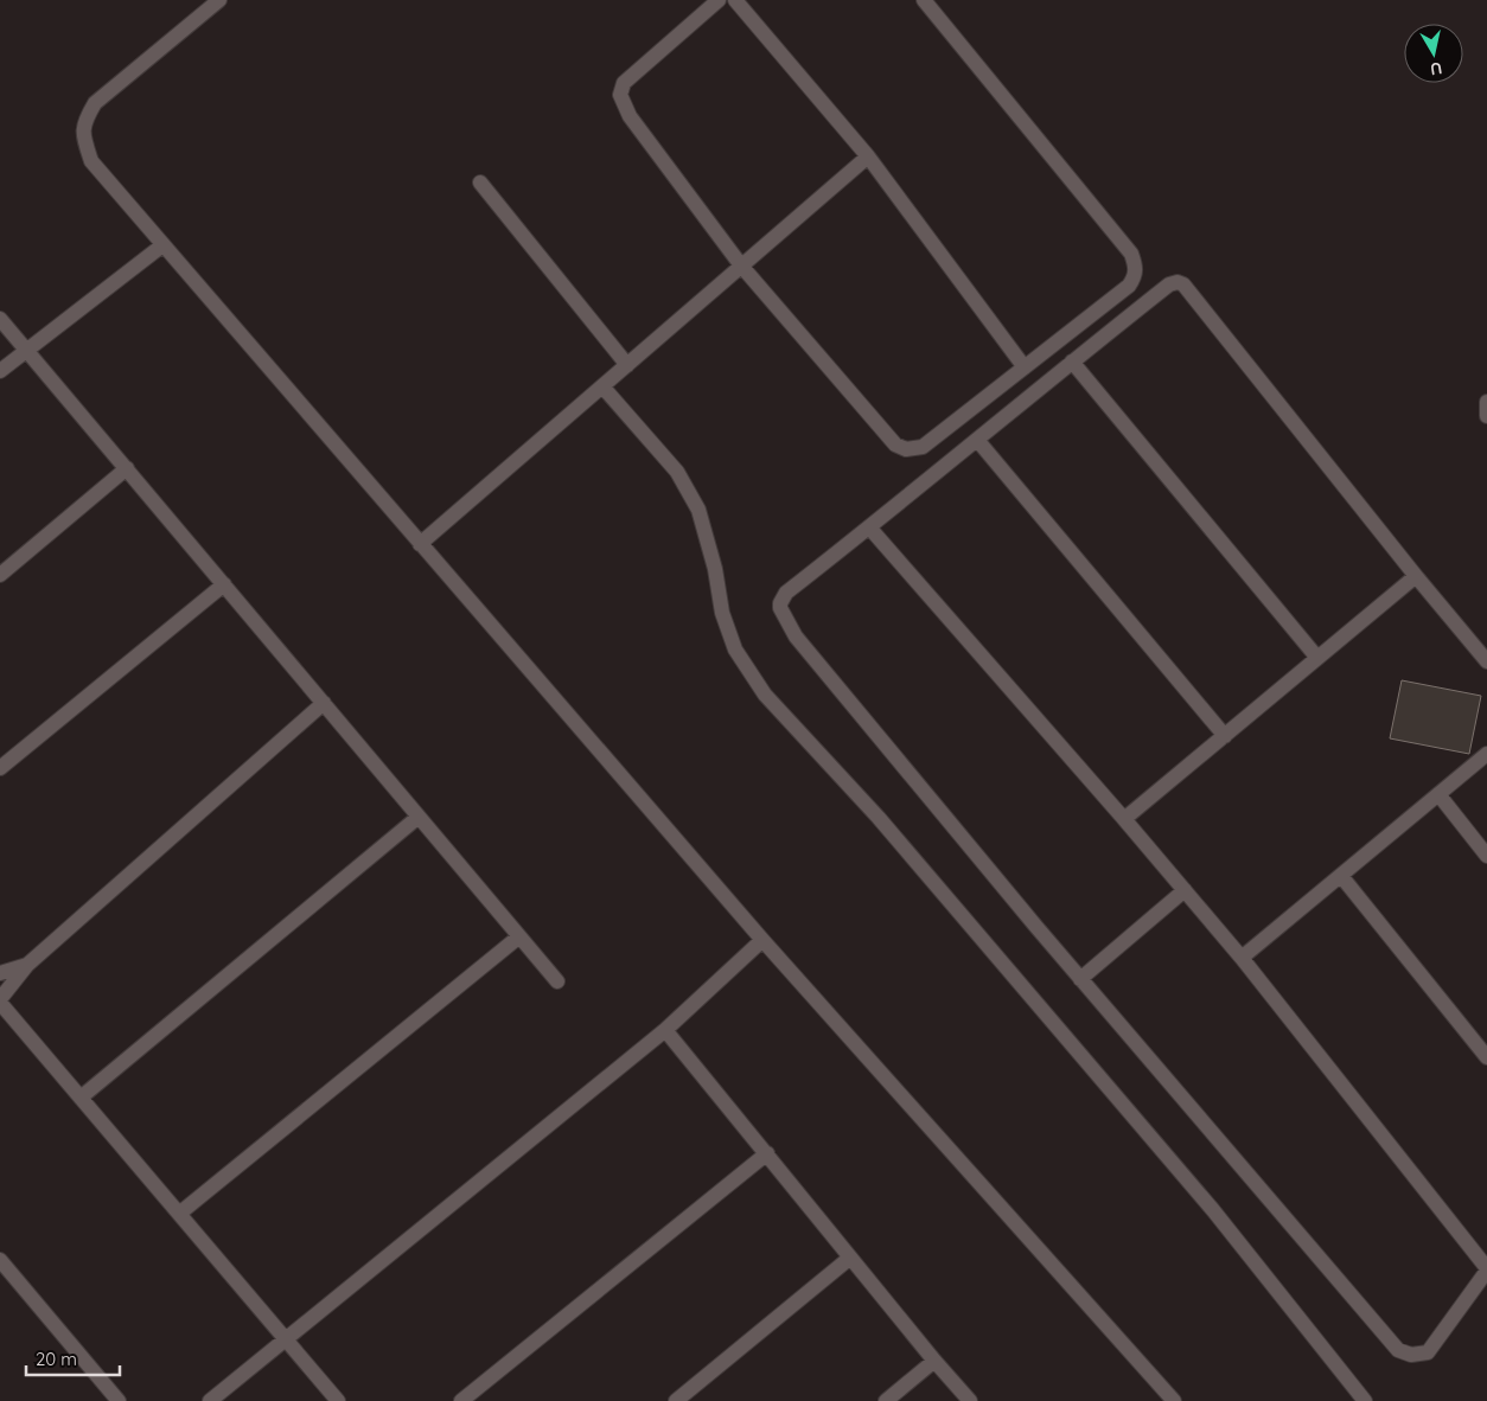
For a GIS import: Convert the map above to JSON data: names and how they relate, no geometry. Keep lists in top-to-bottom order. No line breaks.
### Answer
{"scale_bar":"20 m","north":"bottom"}
